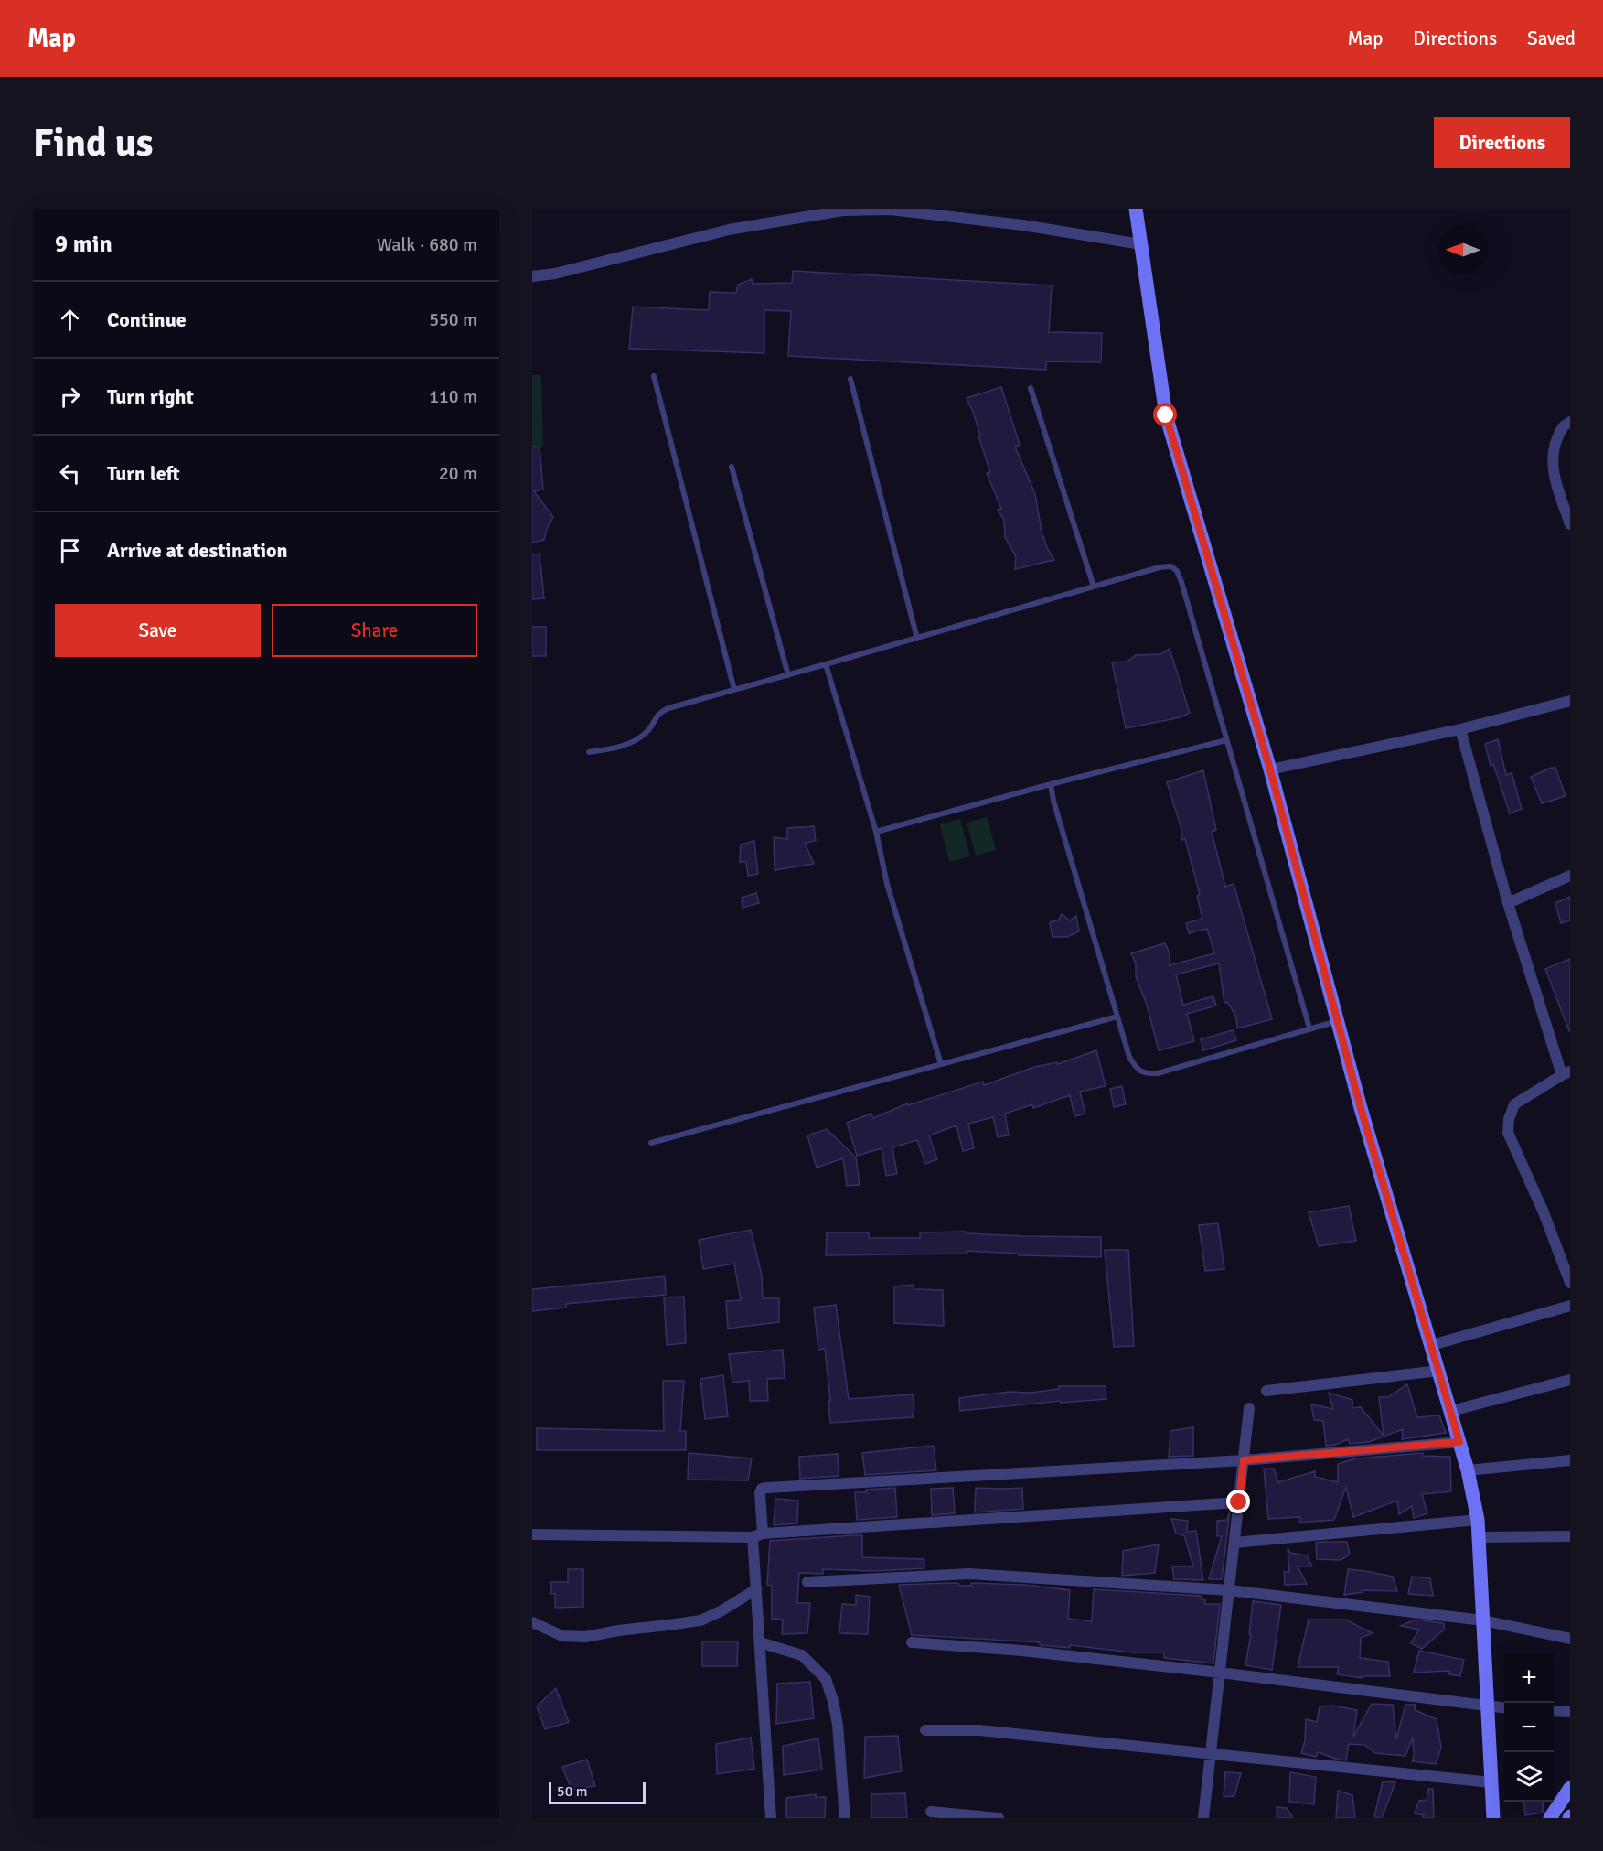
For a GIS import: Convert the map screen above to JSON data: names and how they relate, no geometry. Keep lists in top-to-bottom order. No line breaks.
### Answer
{"scale_bar":"50 m","north":"left","page":{"header":"Map","nav":["Map","Directions","Saved"],"buttons":["Directions",["Save","Share"]],"title":"Find us","heading":["9 min","Walk · 680 m"],"list":[["Continue","550 m"],["Turn right","110 m"],["Turn left","20 m"],"Arrive at destination"],"map_buttons":["+","−"],"scale":"50 m"}}
